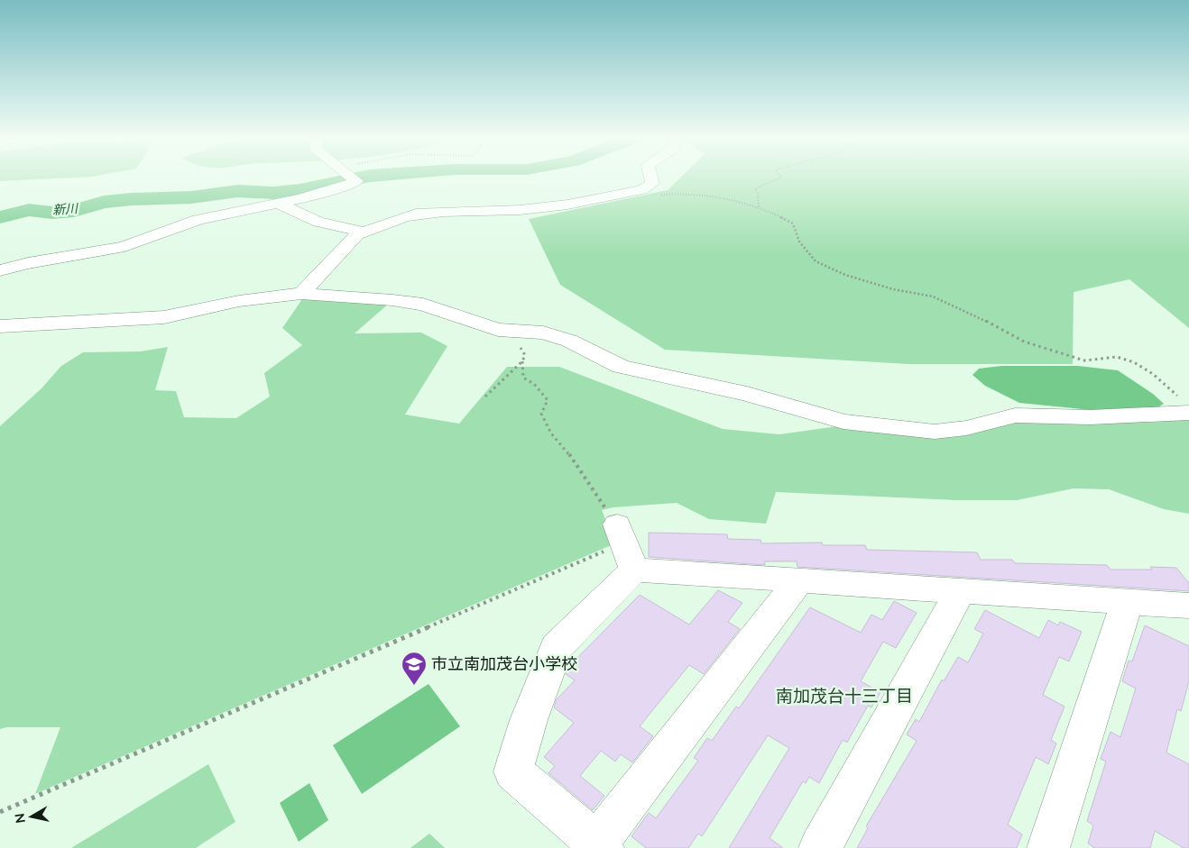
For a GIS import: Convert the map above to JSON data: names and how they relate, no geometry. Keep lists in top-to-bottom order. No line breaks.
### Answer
{"districts":["南加茂台十三丁目"],"water":["新川"],"places":{"school or university":["市立南加茂台小学校"]},"north":"left"}
